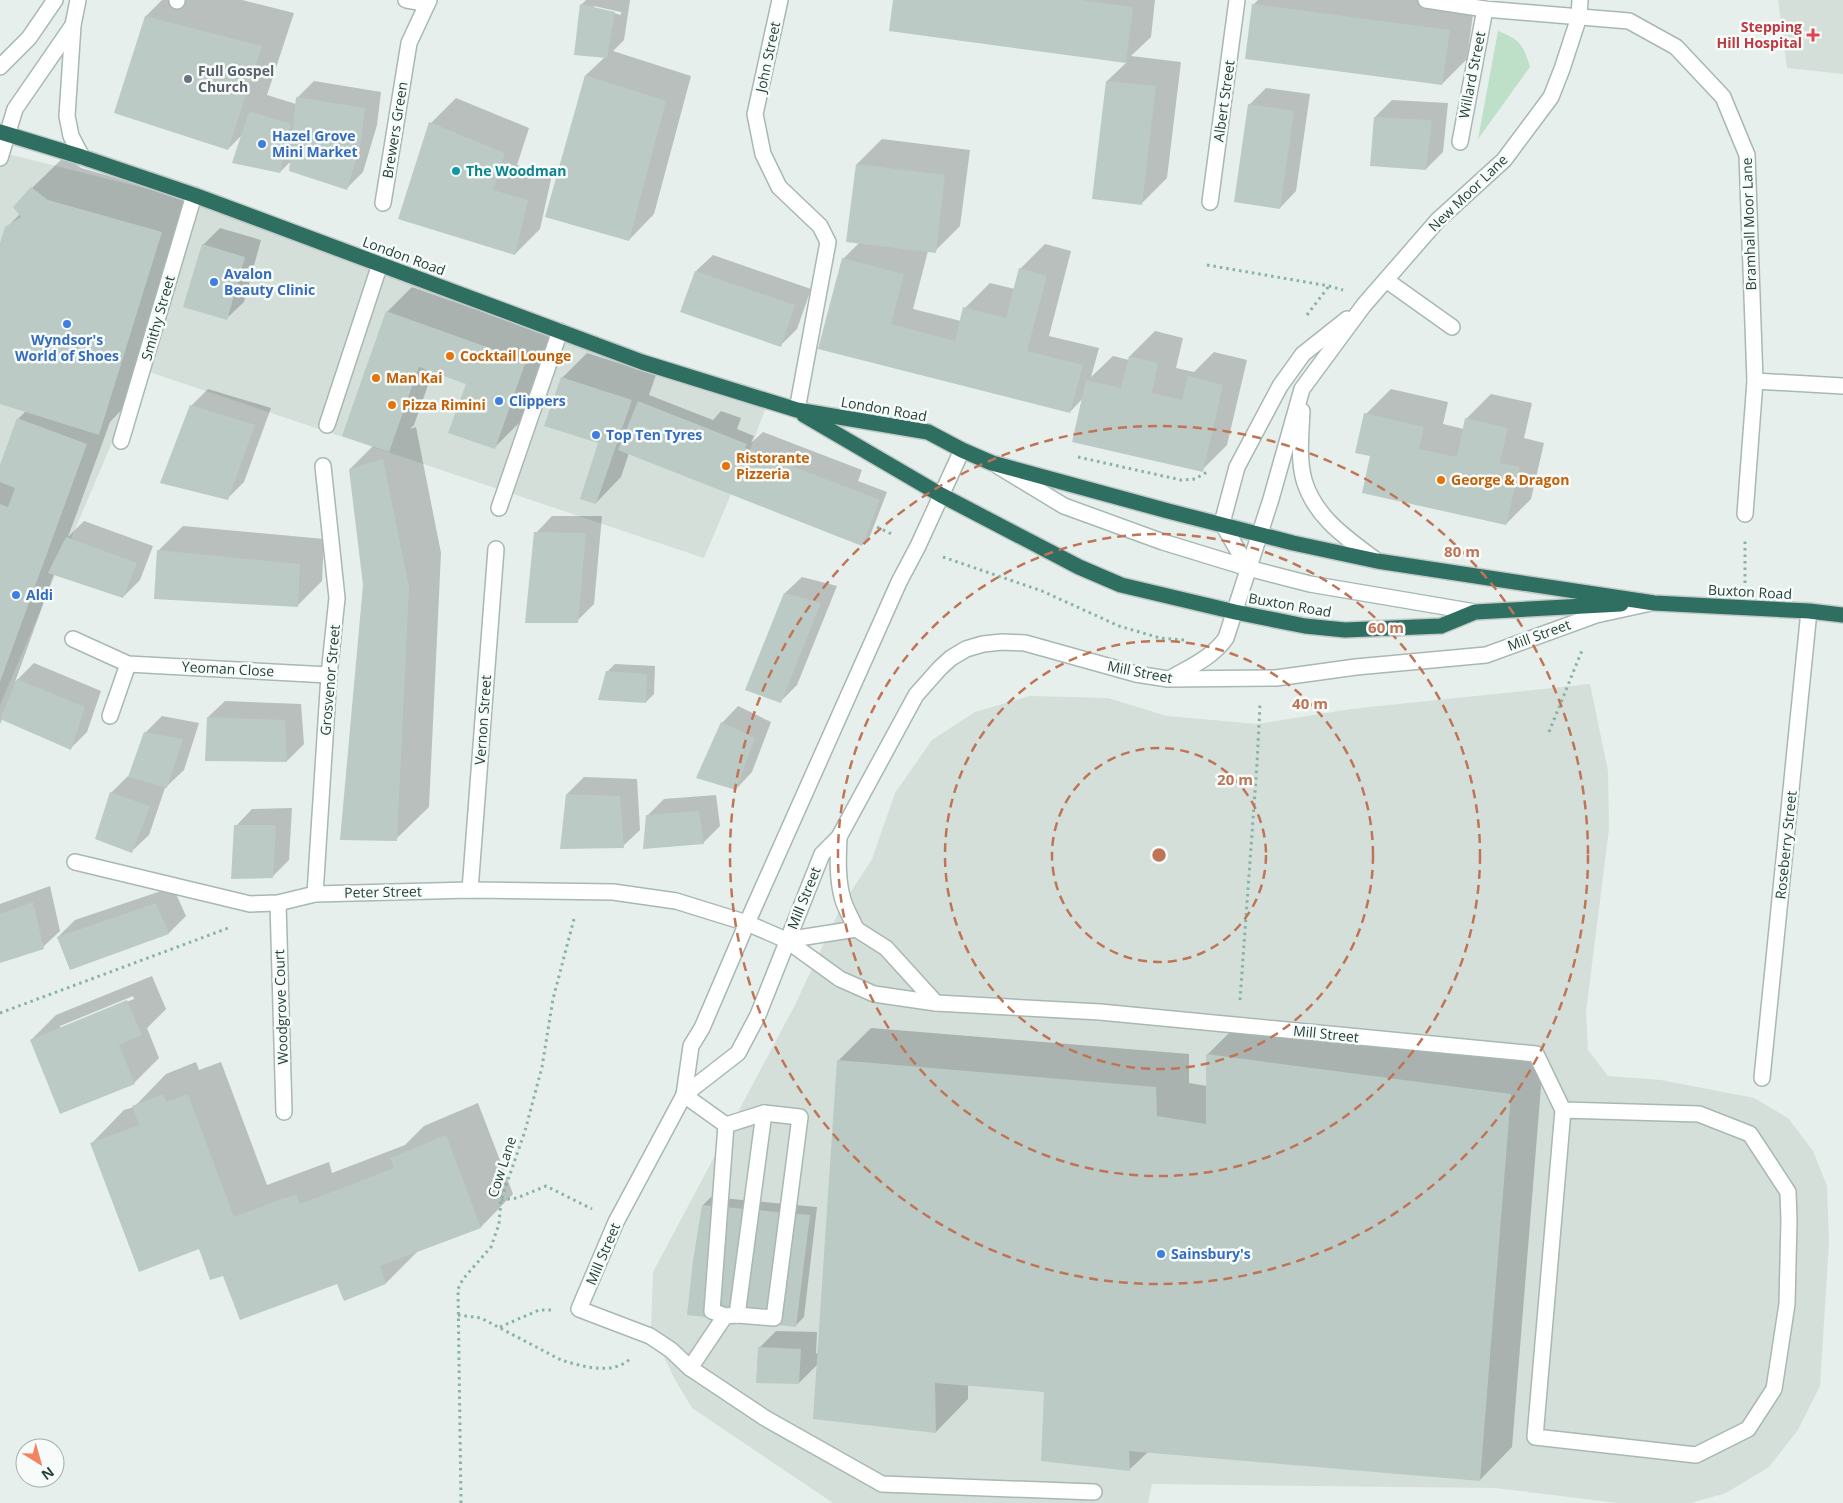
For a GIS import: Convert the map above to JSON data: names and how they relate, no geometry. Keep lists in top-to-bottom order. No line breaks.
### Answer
{"streets":{"highway":["London Road","Buxton Road"],"street":["John Street","Willard Street","Albert Street","Brewers Green","New Moor Lane","Bramhall Moor Lane","Smithy Street","Mill Street","Yeoman Close","Grosvenor Street","Vernon Street","Roseberry Street","Peter Street","Woodgrove Court"],"path":["Cow Lane"]},"crossings":[["John Street","London Road"],["Willard Street","Bramhall Moor Lane"],["New Moor Lane","Bramhall Moor Lane"],["New Moor Lane","Buxton Road"],["New Moor Lane","Mill Street"],["London Road","Smithy Street"],["London Road","Buxton Road"],["London Road","Mill Street"],["Buxton Road","Mill Street"],["Buxton Road","Roseberry Street"],["Mill Street","Peter Street"],["Yeoman Close","Grosvenor Street"],["Grosvenor Street","Peter Street"],["Vernon Street","Peter Street"],["Peter Street","Woodgrove Court"],["Peter Street","Cow Lane"]],"places":{"health":["Stepping Hill Hospital"],"other":["Full Gospel Church","Hazel Grove Mini Market","The Woodman","Avalon Beauty Clinic","Wyndsor's World of Shoes","Cocktail Lounge","Man Kai","Clippers","Pizza Rimini","Top Ten Tyres","Ristorante Pizzeria","George & Dragon","Aldi","Sainsbury's"]},"north":"bottom right","rings":["80 m","60 m","40 m","20 m"]}
